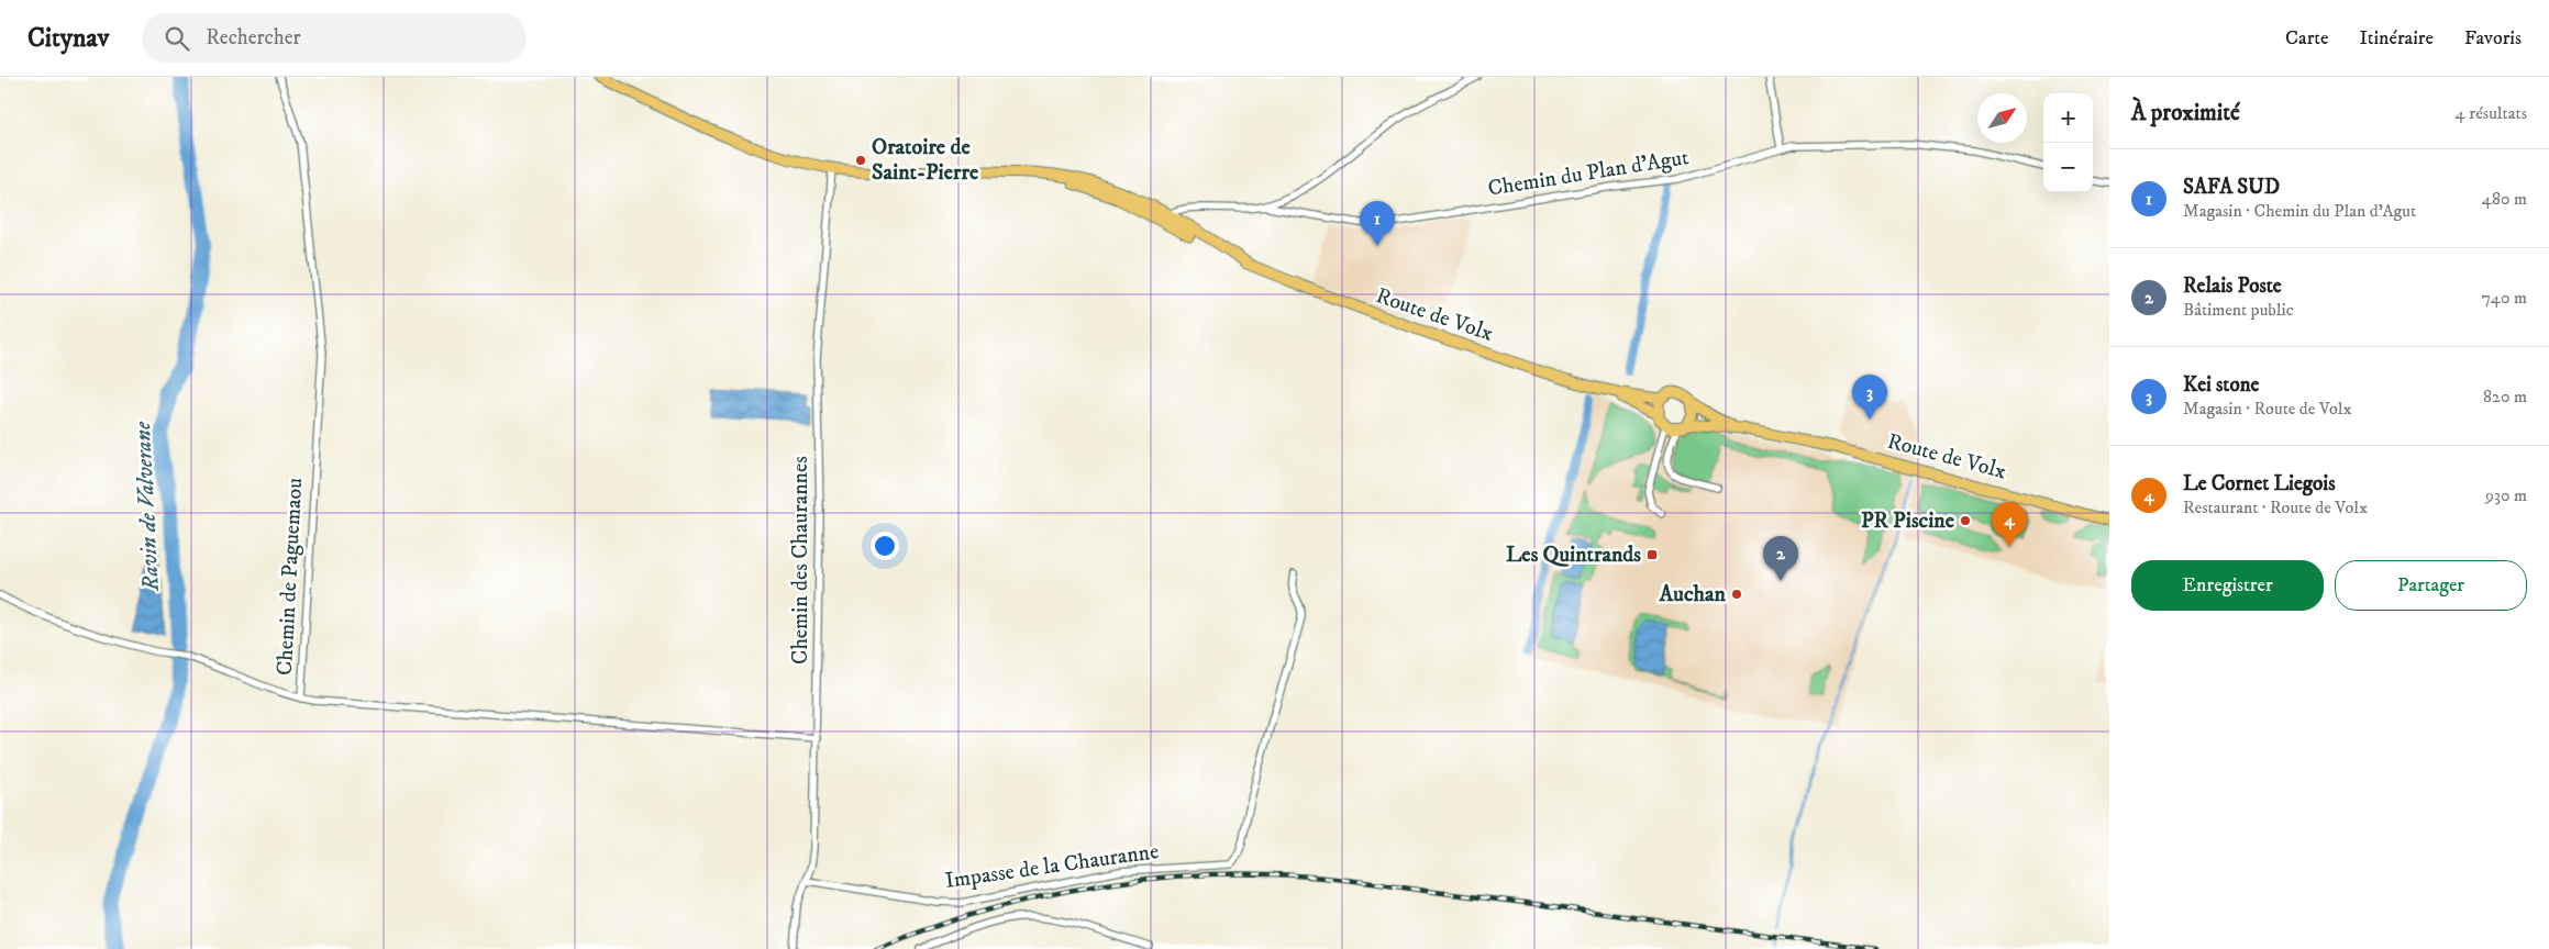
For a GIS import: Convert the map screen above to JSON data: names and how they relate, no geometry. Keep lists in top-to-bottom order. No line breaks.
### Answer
{"streets":{"main road":["Route de Volx"],"street":["Chemin du Plan d'Agut","Chemin des Chaurannes","Chemin de Paguemaou","Impasse de la Chauranne"]},"crossings":[["Route de Volx","Chemin des Chaurannes"],["Chemin des Chaurannes","Chemin de Paguemaou"],["Chemin des Chaurannes","Impasse de la Chauranne"]],"water":["Ravin de Valverane"],"places":{"other":["Oratoire de Saint-Pierre","PR Piscine","Auchan"],"transit":["Les Quintrands"]},"north":"top right","page":{"header":"Citynav","search":"Rechercher","nav":["Carte","Itinéraire","Favoris"],"heading":["À proximité","4 résultats"],"map_buttons":["+","−"],"list":[{"mark":"1","name":"SAFA SUD","note":"Magasin · Chemin du Plan d'Agut","value":"480 m"},{"mark":"2","name":"Relais Poste","note":"Bâtiment public","value":"740 m"},{"mark":"3","name":"Kei stone","note":"Magasin · Route de Volx","value":"820 m"},{"mark":"4","name":"Le Cornet Liegois","note":"Restaurant · Route de Volx","value":"930 m"}],"pins":["1","3","4","2"],"buttons":["Enregistrer","Partager"]}}
